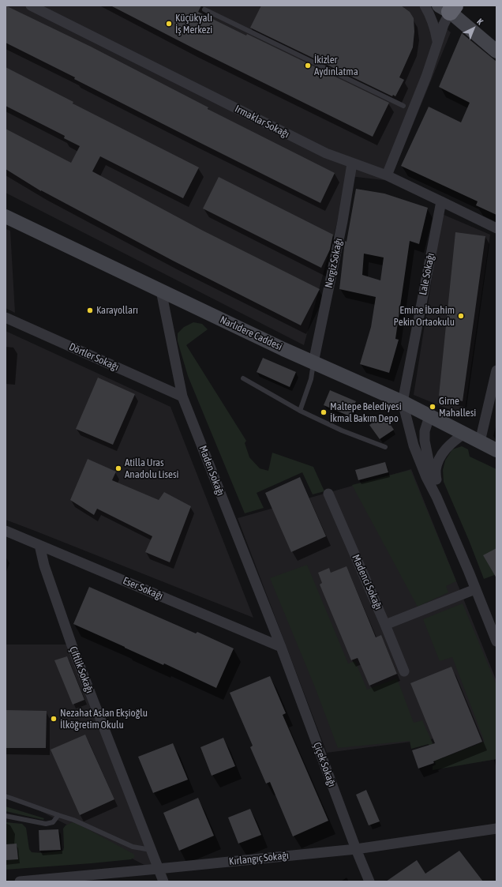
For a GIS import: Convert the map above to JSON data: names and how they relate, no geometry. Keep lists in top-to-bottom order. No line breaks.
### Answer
{"streets":{"street":["Irmaklar Sokağı","Nergiz Sokağı","Lale Sokağı","Narlıdere Caddesi","Dörtler Sokağı","Maden Sokağı","Madenci Sokağı","Eser Sokağı","Çiftlik Sokağı","Çiçek Sokağı","Kırlangıç Sokağı"]},"crossings":[["Irmaklar Sokağı","Nergiz Sokağı"],["Irmaklar Sokağı","Lale Sokağı"],["Nergiz Sokağı","Narlıdere Caddesi"],["Lale Sokağı","Narlıdere Caddesi"],["Narlıdere Caddesi","Maden Sokağı"],["Dörtler Sokağı","Maden Sokağı"],["Maden Sokağı","Eser Sokağı"],["Maden Sokağı","Çiçek Sokağı"],["Eser Sokağı","Çiftlik Sokağı"],["Eser Sokağı","Çiçek Sokağı"],["Çiftlik Sokağı","Kırlangıç Sokağı"],["Çiçek Sokağı","Kırlangıç Sokağı"]],"places":["Küçükyalı İş Merkezi","İkizler Aydınlatma","Karayolları","Emine İbrahim Pekin Ortaokulu","Girne Mahallesi","Maltepe Belediyesi İkmal Bakım Depo","Atilla Uras Anadolu Lisesi","Nezahat Aslan Ekşioğlu İlköğretim Okulu"],"north":"top right"}
